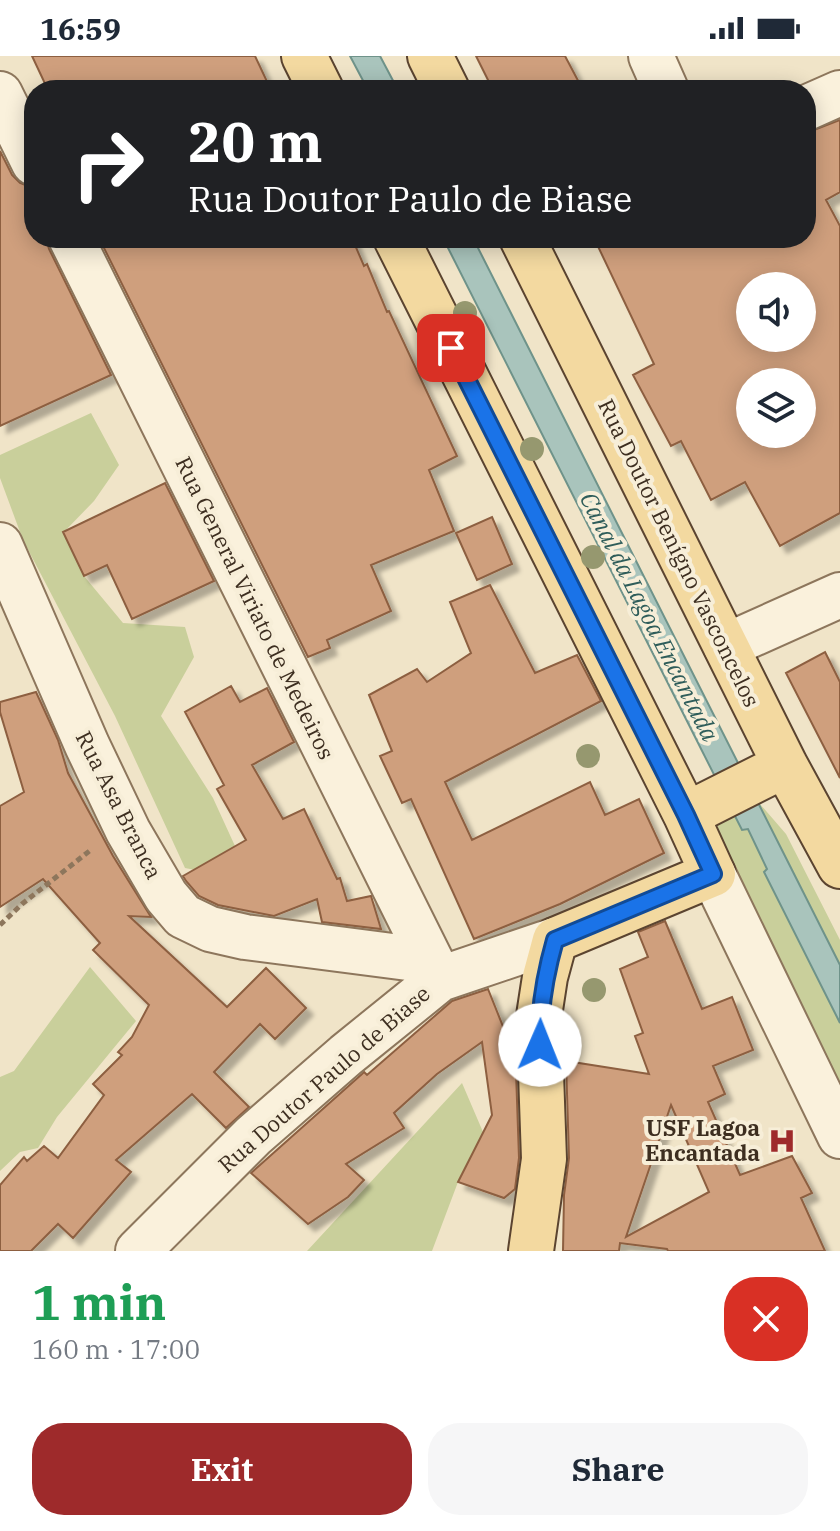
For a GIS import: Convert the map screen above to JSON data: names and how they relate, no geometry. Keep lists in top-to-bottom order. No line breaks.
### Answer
{"streets":{"main road":["Rua Doutor Benígno Vasconcelos","Rua Doutor Paulo de Biase"],"street":["Rua General Viriato de Medeiros","Rua Asa Branca"]},"crossings":[["Rua General Viriato de Medeiros","Rua Asa Branca"],["Rua General Viriato de Medeiros","Rua Doutor Paulo de Biase"],["Rua Asa Branca","Rua Doutor Paulo de Biase"]],"water":["Canal da Lagoa Encantada"],"places":{"hospital":["USF Lagoa Encantada"]},"page":{"status":"16:59","turn":["20 m","Rua Doutor Paulo de Biase"],"heading":["1 min","160 m · 17:00"],"buttons":["Exit","Share"]}}
